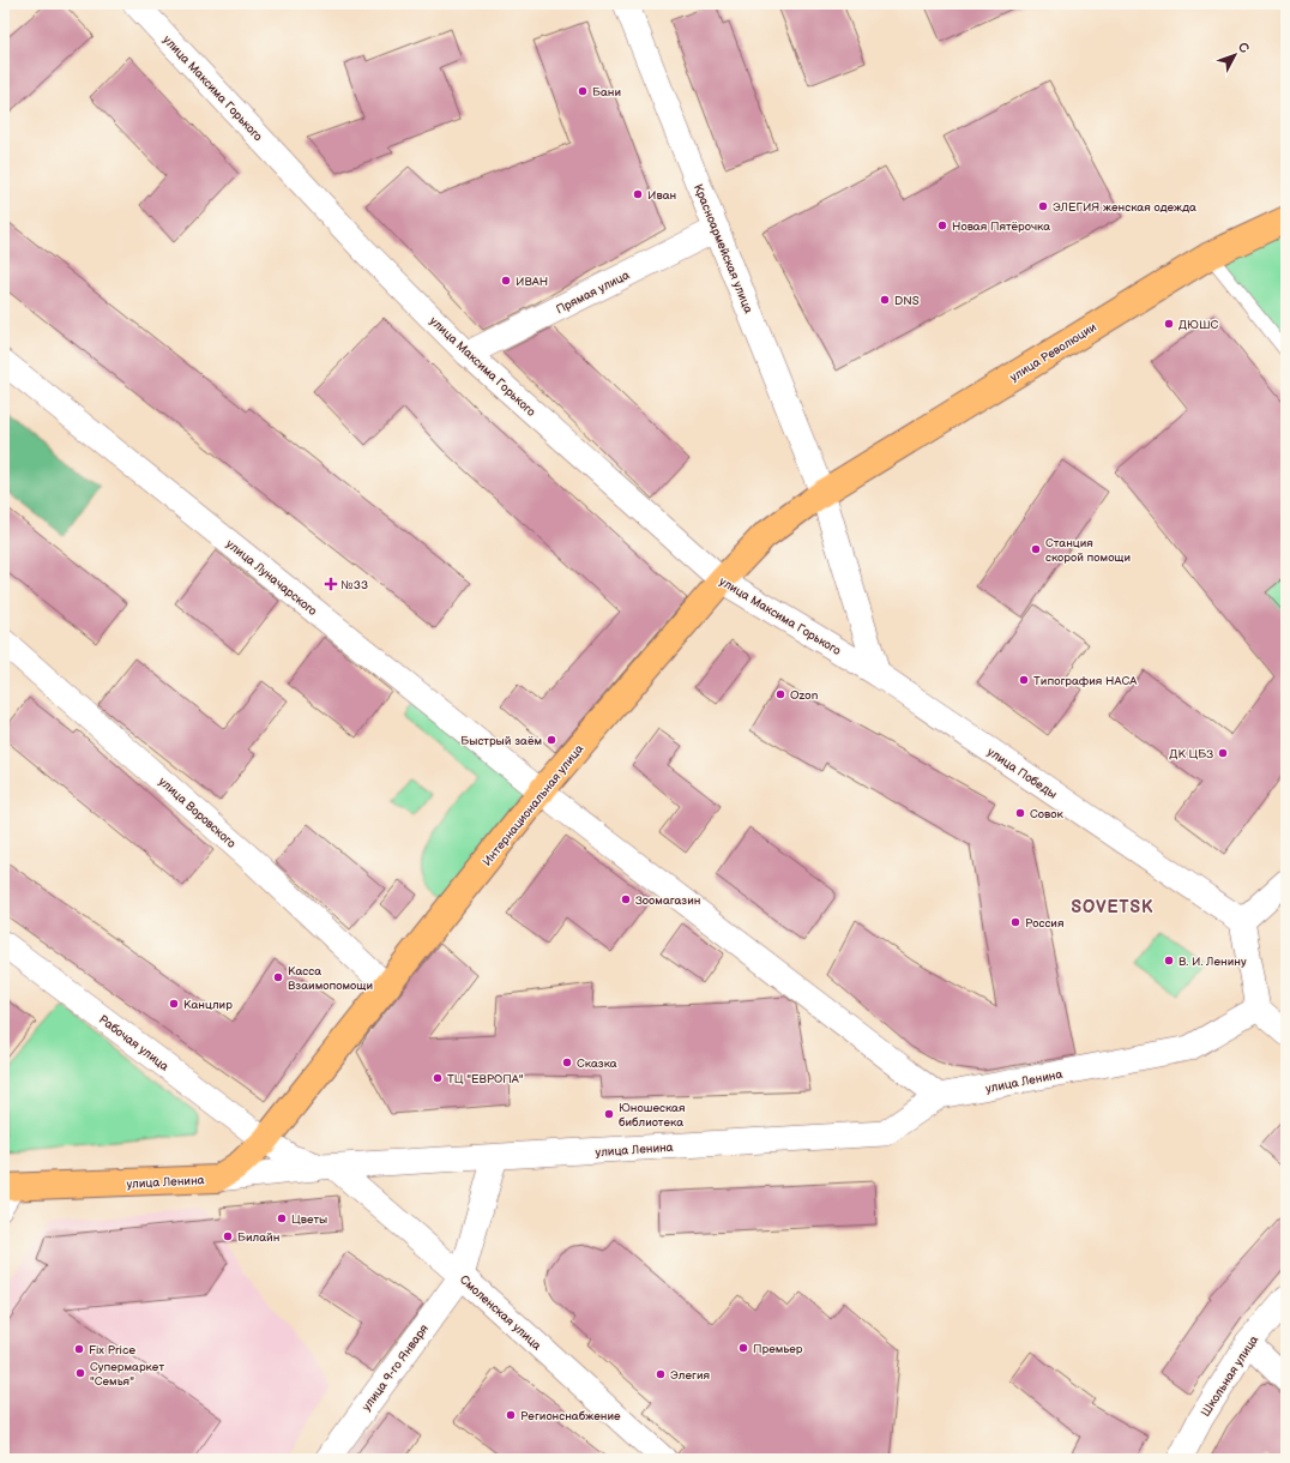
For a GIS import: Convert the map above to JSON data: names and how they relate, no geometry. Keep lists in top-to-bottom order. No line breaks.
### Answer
{"streets":{"main road":["улица Революции","Интернациональная улица","улица Ленина"],"street":["улица Максима Горького","Красноармейская улица","Прямая улица","улица Луначарского","улица Победы","улица Воровского","Рабочая улица","Смоленская улица","улица 9-го Января","Школьная улица"]},"crossings":[["улица Максима Горького","Прямая улица"],["улица Максима Горького","улица Победы"],["улица Максима Горького","Интернациональная улица"],["Красноармейская улица","Прямая улица"],["Красноармейская улица","улица Революции"],["Красноармейская улица","Интернациональная улица"],["улица Революции","Интернациональная улица"],["улица Луначарского","Интернациональная улица"],["улица Луначарского","улица Ленина"],["Интернациональная улица","улица Воровского"],["Интернациональная улица","Рабочая улица"],["Интернациональная улица","улица Ленина"],["Рабочая улица","улица Ленина"],["улица Ленина","Смоленская улица"],["Смоленская улица","улица 9-го Января"]],"districts":["SOVETSK"],"places":{"other":["Бани","Иван","ЭЛЕГИЯ женская одежда","Новая Пятёрочка","ИВАН","DNS","ДЮШС","Станция скорой помощи","Типография НАСА","Ozon","Быстрый заём","ДК ЦБЗ","Совок","Зоомагазин","Россия","В. И. Ленину","Касса Взаимопомощи","Канцлир","Сказка","ТЦ \"ЕВРОПА\"","Юношеская библиотека","Цветы","Билайн","Премьер","Fix Price","Супермаркет \"Семья\"","Элегия","Регионснабжение"],"health":["№33"]},"north":"top right"}
